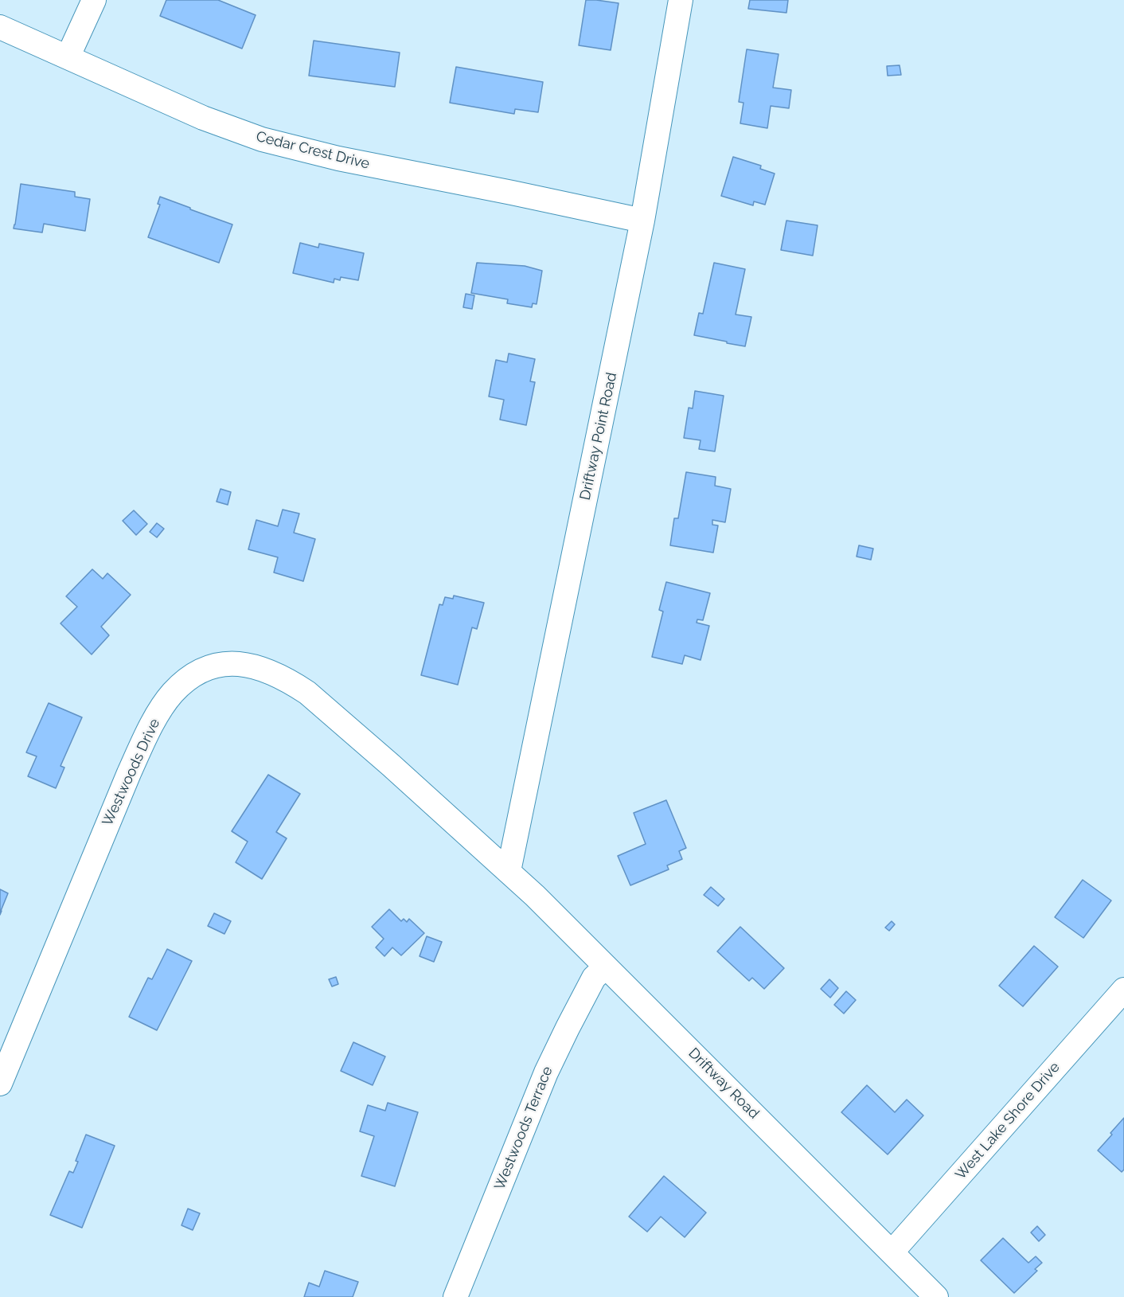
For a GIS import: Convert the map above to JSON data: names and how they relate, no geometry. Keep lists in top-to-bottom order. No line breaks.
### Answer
{"streets":{"street":["Cedar Crest Drive","Driftway Point Road","Westwoods Drive","Driftway Road","West Lake Shore Drive","Westwoods Terrace"]},"crossings":[["Cedar Crest Drive","Driftway Point Road"],["Driftway Point Road","Westwoods Drive"],["Driftway Point Road","Driftway Road"],["Westwoods Drive","Driftway Road"],["Driftway Road","West Lake Shore Drive"],["Driftway Road","Westwoods Terrace"]]}
